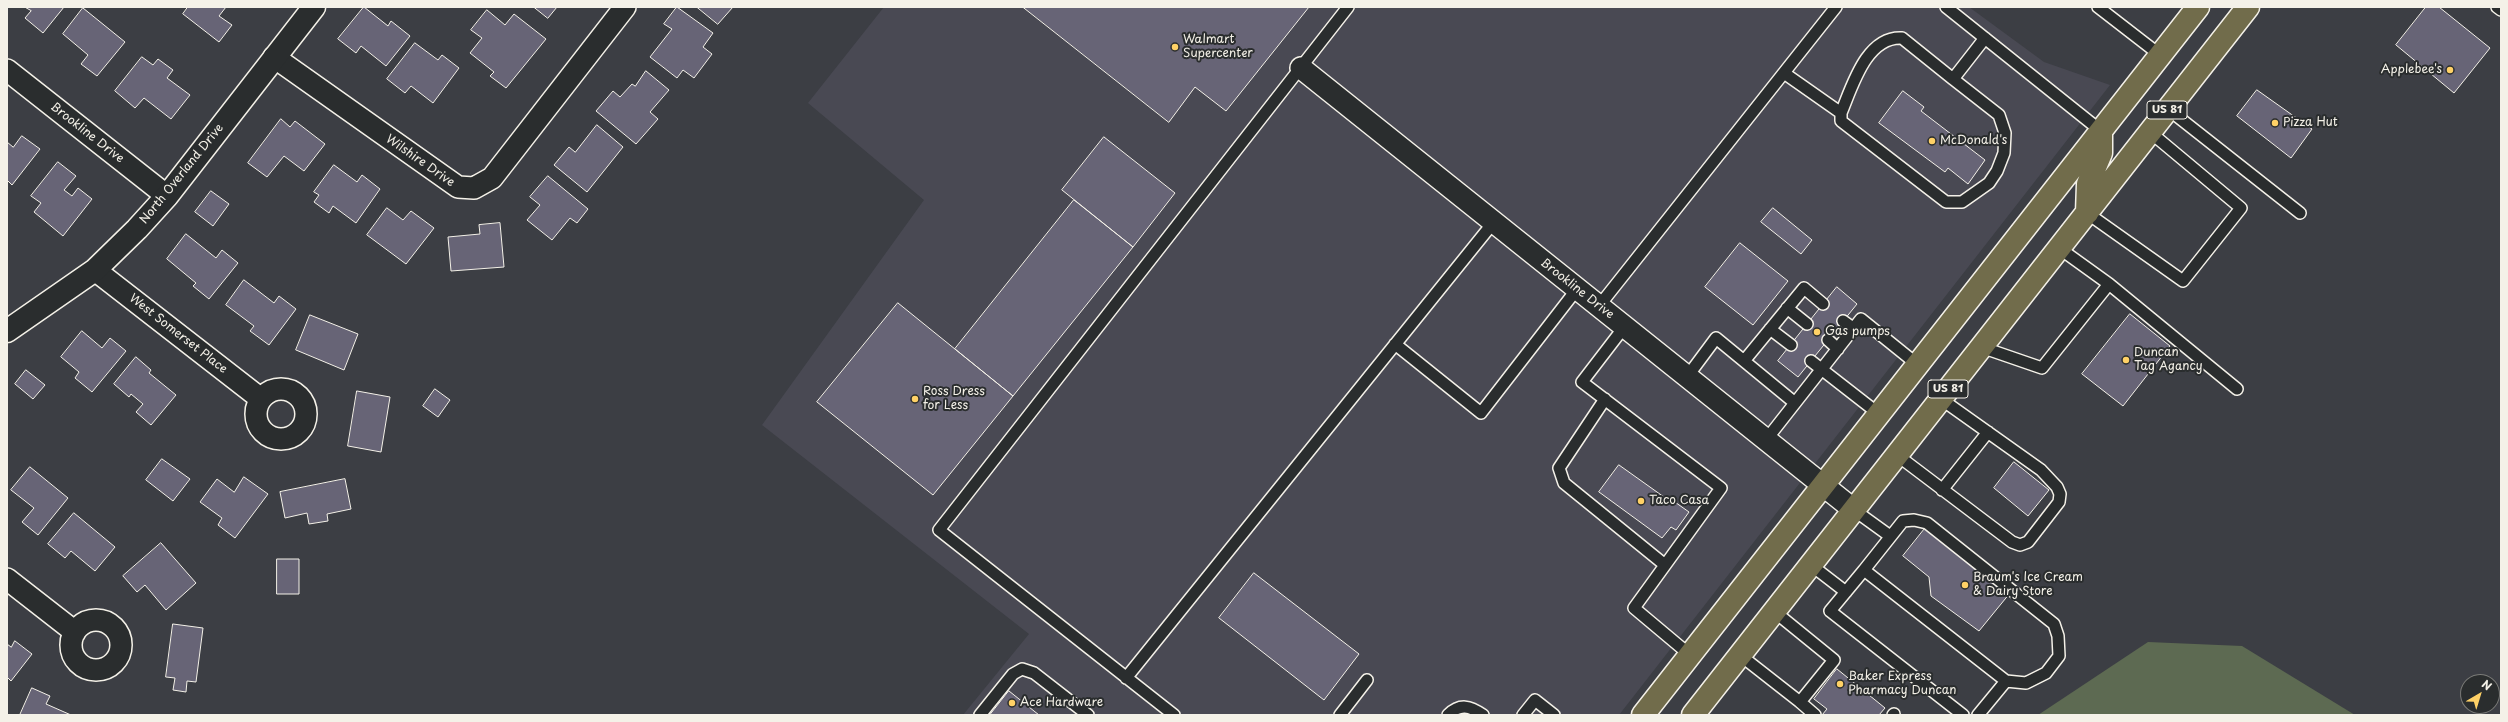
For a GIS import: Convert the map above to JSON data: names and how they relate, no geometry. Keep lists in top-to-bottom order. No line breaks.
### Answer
{"streets":{"main road":["US 81"],"street":["Brookline Drive","Wilshire Drive","North Overland Drive","West Somerset Place"]},"crossings":[["US 81","Brookline Drive"],["Brookline Drive","North Overland Drive"],["Wilshire Drive","North Overland Drive"],["North Overland Drive","West Somerset Place"]],"places":["Walmart Supercenter","Applebee's","Pizza Hut","McDonald's","Gas pumps","Duncan Tag Agancy","Ross Dress for Less","Taco Casa","Braum's Ice Cream & Dairy Store","Baker Express Pharmacy Duncan","Ace Hardware"],"north":"top right"}
